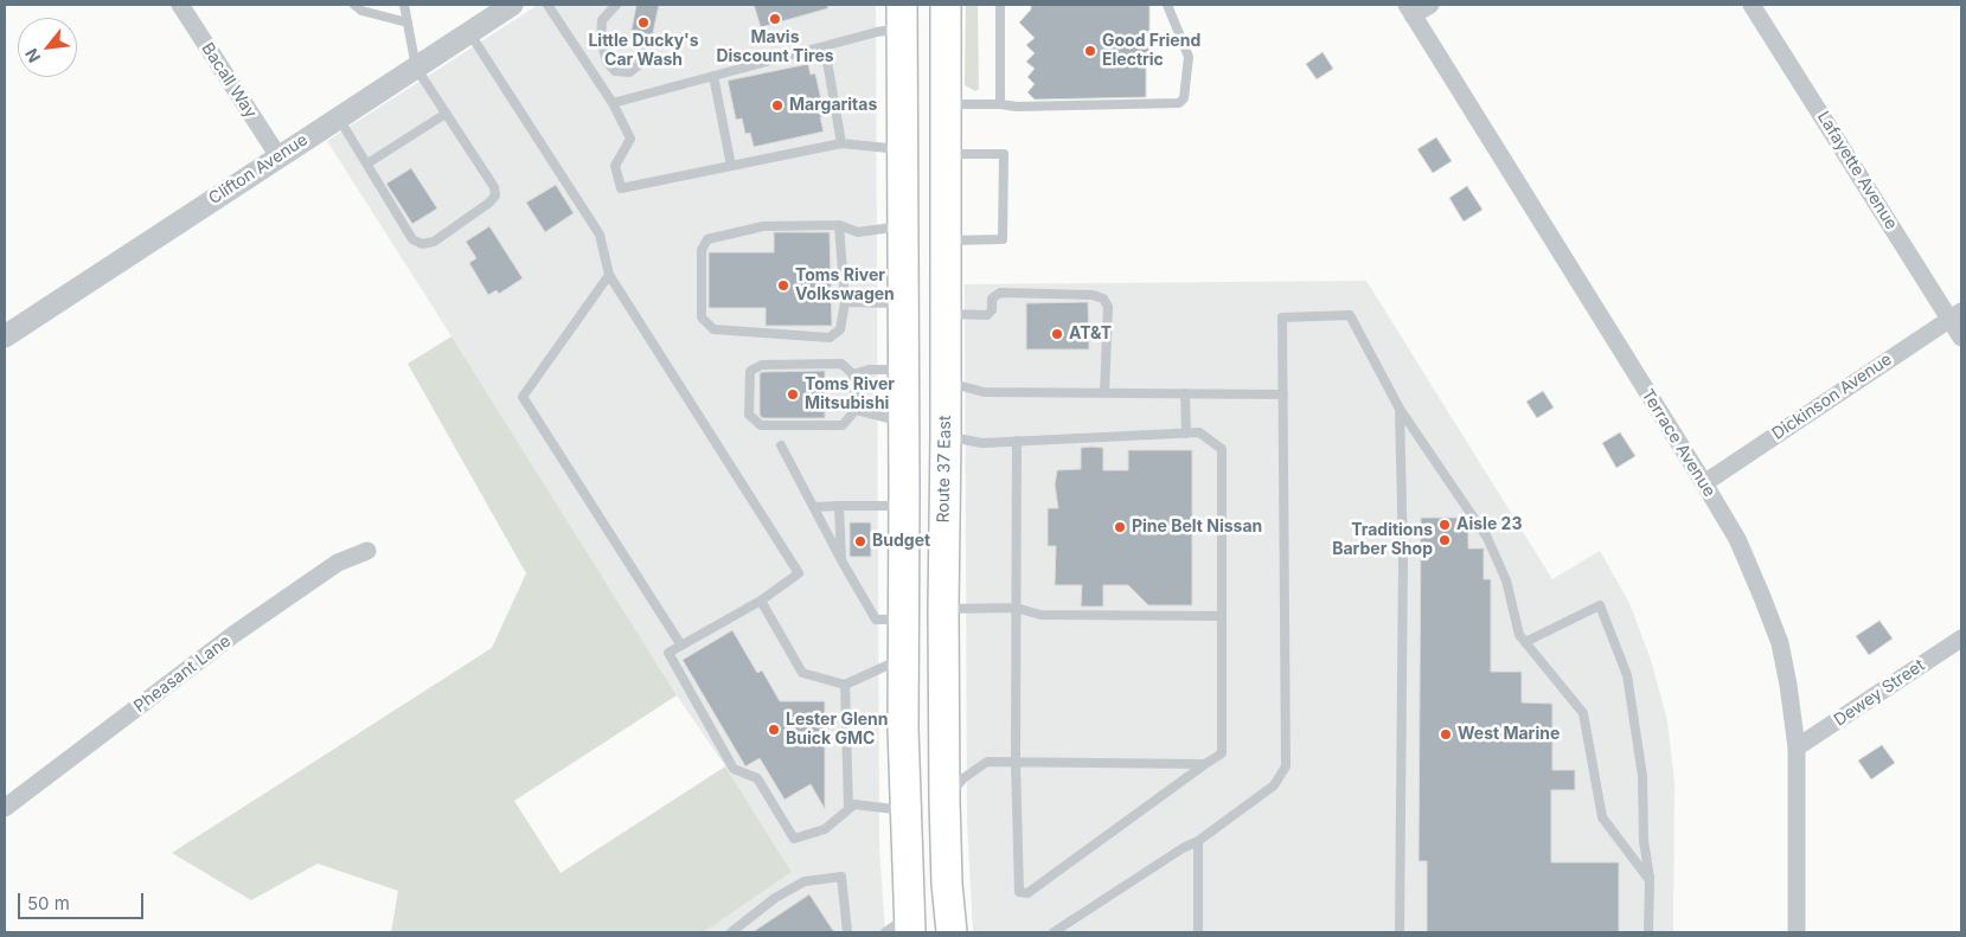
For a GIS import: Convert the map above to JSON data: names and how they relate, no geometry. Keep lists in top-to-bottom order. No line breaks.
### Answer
{"streets":{"highway":["Route 37 East"],"street":["Bacall Way","Clifton Avenue","Lafayette Avenue","Dickinson Avenue","Terrace Avenue","Pheasant Lane","Dewey Street"]},"crossings":[["Bacall Way","Clifton Avenue"],["Lafayette Avenue","Dickinson Avenue"],["Dickinson Avenue","Terrace Avenue"],["Terrace Avenue","Dewey Street"]],"places":["Mavis Discount Tires","Little Ducky's Car Wash","Good Friend Electric","Margaritas","Toms River Volkswagen","AT&T","Toms River Mitsubishi","Aisle 23","Pine Belt Nissan","Traditions Barber Shop","Budget","Lester Glenn Buick GMC","West Marine"],"scale_bar":"50 m","north":"bottom left"}
